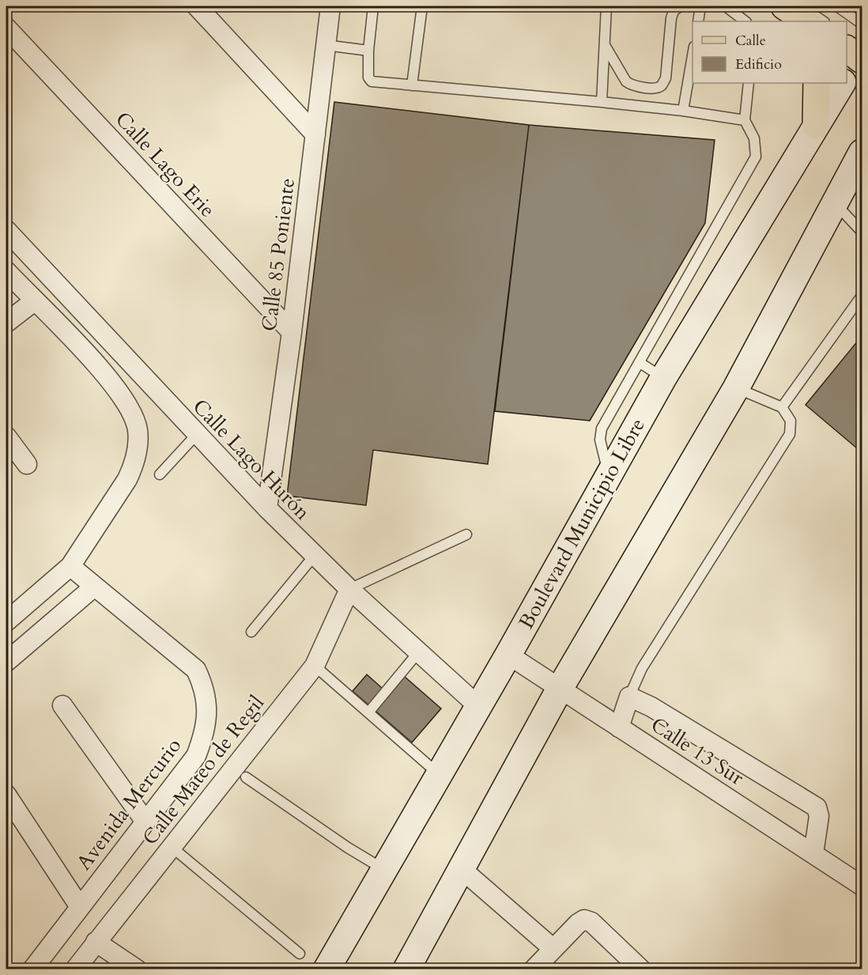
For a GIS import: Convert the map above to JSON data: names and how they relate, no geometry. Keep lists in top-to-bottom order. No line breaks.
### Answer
{"streets":{"main road":["Boulevard Municipio Libre"],"street":["Calle Lago Erie","Calle 85 Poniente","Calle Lago Hurón","Calle 13 Sur","Calle Mateo de Regil","Avenida Mercurio"]},"crossings":[["Calle Lago Erie","Calle 85 Poniente"],["Calle 85 Poniente","Calle Lago Hurón"],["Calle Lago Hurón","Boulevard Municipio Libre"],["Calle Lago Hurón","Calle Mateo de Regil"],["Boulevard Municipio Libre","Calle 13 Sur"]],"legend":["Calle","Edificio"]}
